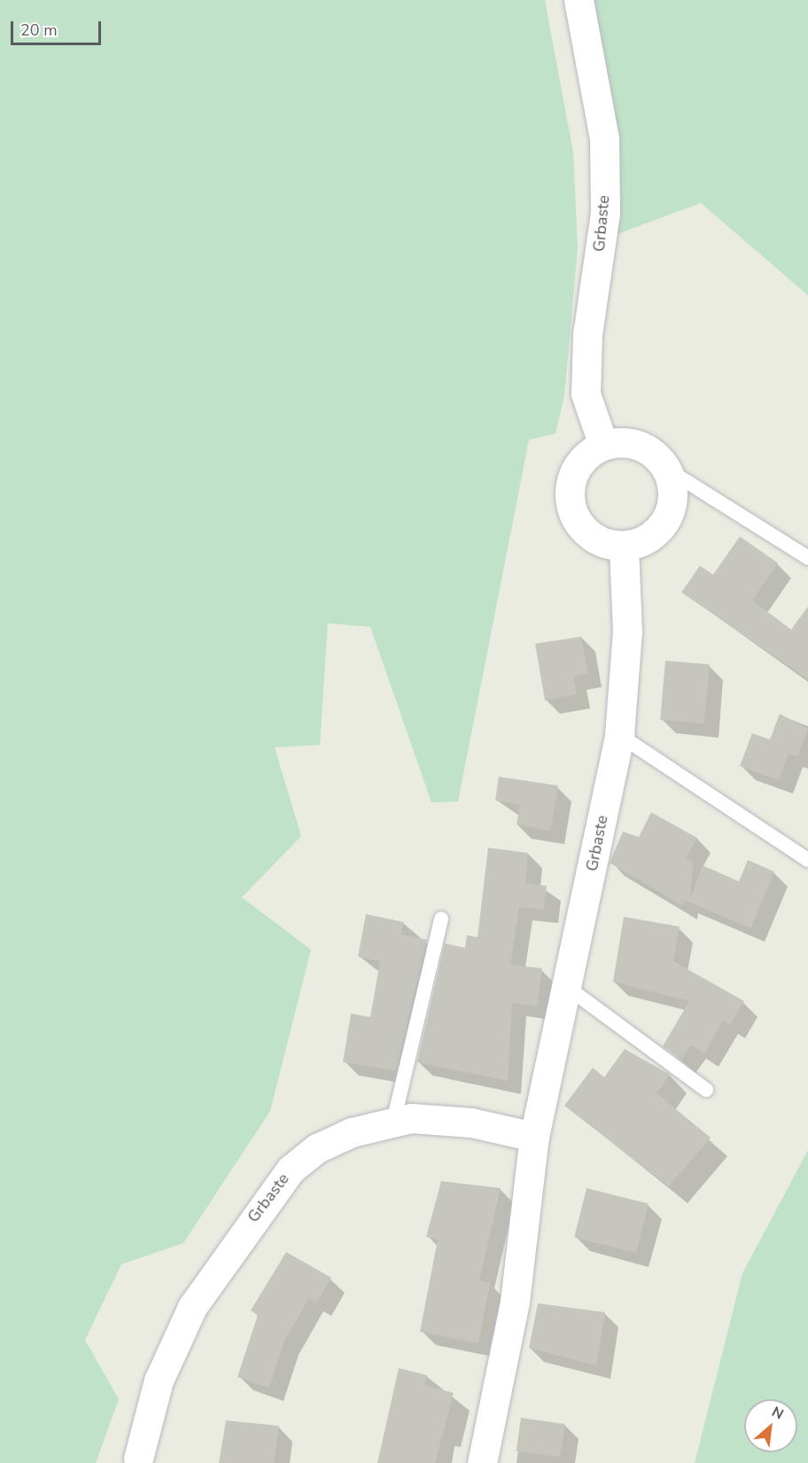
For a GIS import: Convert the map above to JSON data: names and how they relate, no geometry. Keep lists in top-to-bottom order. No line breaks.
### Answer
{"streets":{"street":["Grbaste"]},"scale_bar":"20 m","north":"top right"}
